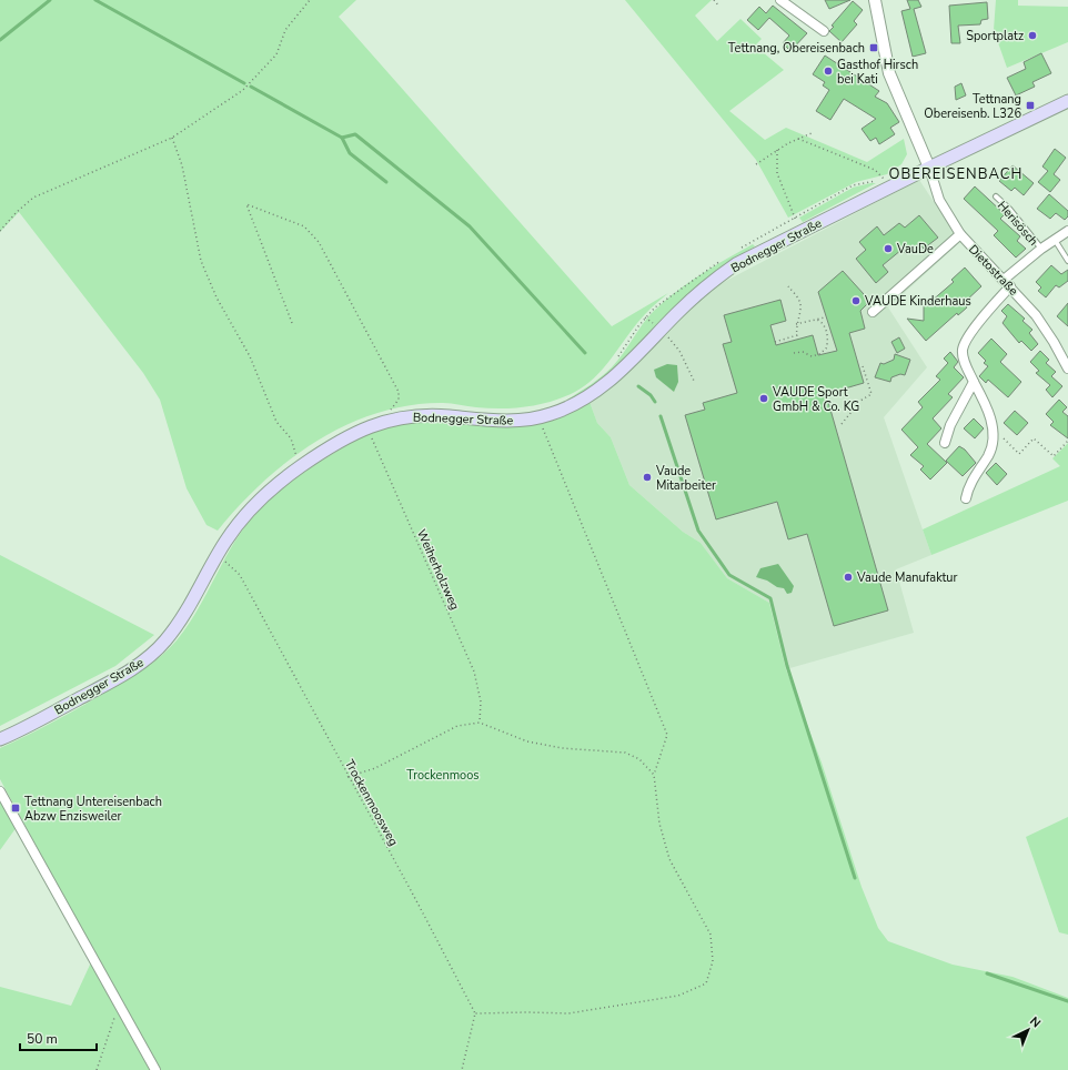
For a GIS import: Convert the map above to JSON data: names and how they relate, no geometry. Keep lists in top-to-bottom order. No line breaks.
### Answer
{"streets":{"main road":["Bodnegger Straße"],"street":["Herisösch","Dietostraße"],"path":["Weiherholzweg","Trockenmoosweg"]},"crossings":[["Herisösch","Dietostraße"],["Bodnegger Straße","Dietostraße"],["Bodnegger Straße","Weiherholzweg"],["Bodnegger Straße","Trockenmoosweg"]],"districts":["OBEREISENBACH"],"parks":["Trockenmoos"],"places":{"other":["Sportplatz","Gasthof Hirsch bei Kati","VauDe","VAUDE Kinderhaus","VAUDE Sport GmbH & Co. KG","Vaude Mitarbeiter","Vaude Manufaktur"],"transit":["Tettnang, Obereisenbach","Tettnang Obereisenb. L326","Tettnang Untereisenbach Abzw Enzisweiler"]},"scale_bar":"50 m","north":"top right"}
